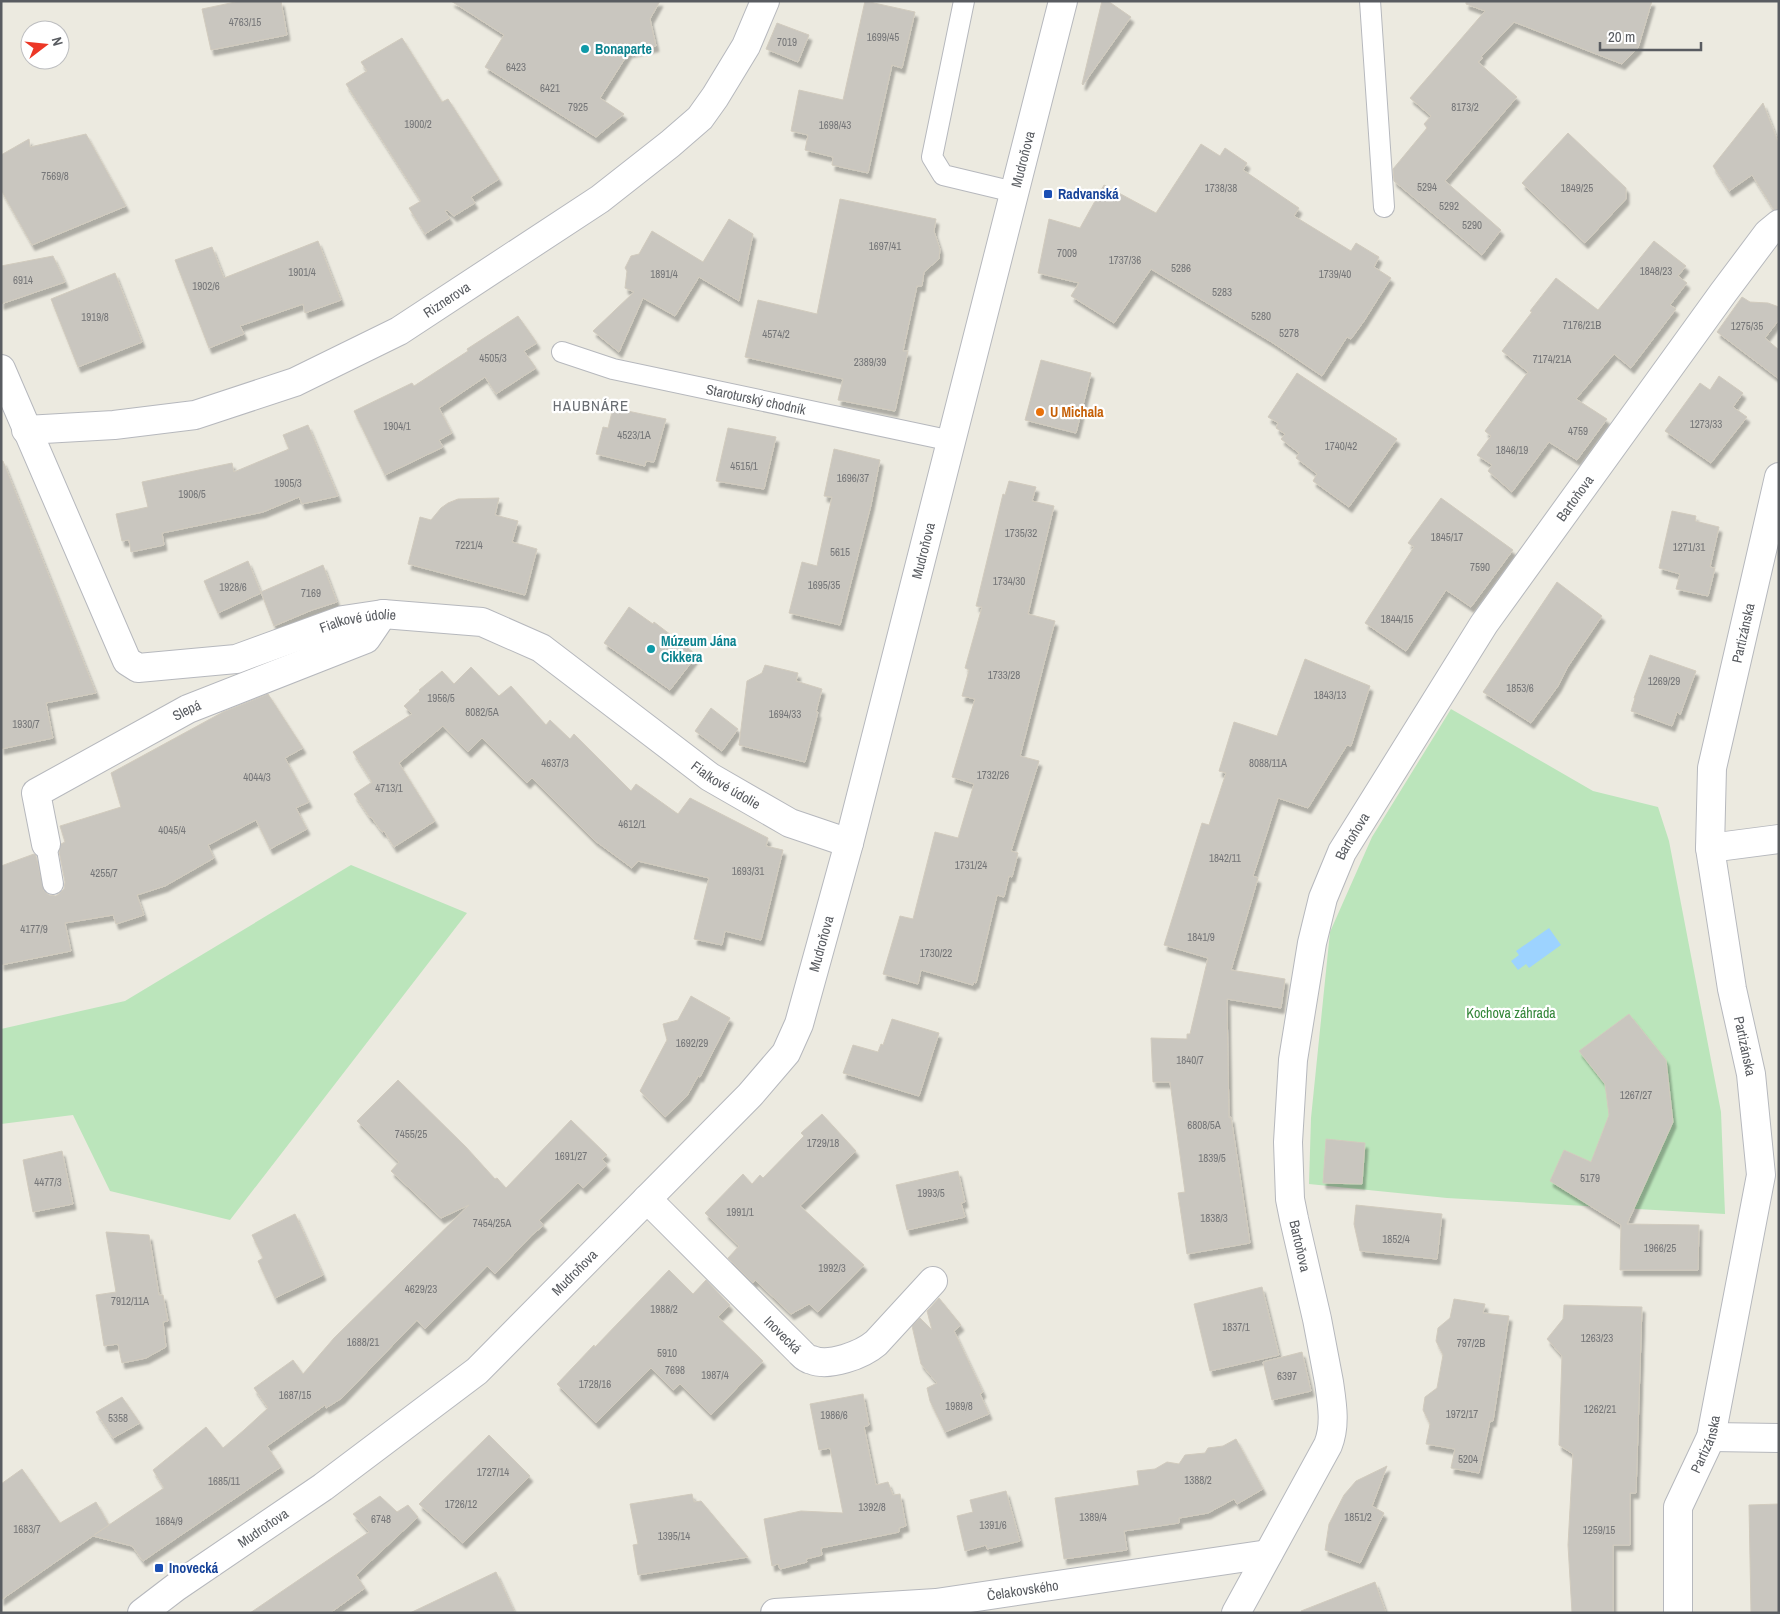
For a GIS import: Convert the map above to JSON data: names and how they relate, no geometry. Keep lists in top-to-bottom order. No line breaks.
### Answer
{"streets":{"street":["Mudroňova","Riznerova","Bartoňova","Fialkové údolie","Partizánska","Slepá","Inovecká","Čelakovského"],"lane":["Staroturský chodník"]},"crossings":[["Mudroňova","Staroturský chodník"],["Mudroňova","Fialkové údolie"],["Mudroňova","Inovecká"],["Riznerova","Fialkové údolie"],["Bartoňova","Čelakovského"],["Fialkové údolie","Slepá"]],"districts":["HAUBNÁRE"],"parks":["Kochova záhrada"],"places":{"other":["Bonaparte","U Michala","Múzeum Jána Cikkera"],"transit":["Radvanská","Inovecká"]},"house_numbers":["4763/15","1699/45","7019","6423","6421","7925","8173/2","1900/2","1698/43","7569/8","5294","1738/38","1849/25","5292","5290","1697/41","7009","1737/36","5286","1848/23","1901/4","1891/4","1739/40","6914","1902/6","5283","5280","1919/8","7176/21B","1275/35","5278","4574/2","4505/3","7174/21A","2389/39","1273/33","1904/1","4759","4523/1A","1740/42","1846/19","4515/1","1696/37","1905/3","1906/5","1735/32","1845/17","7221/4","1271/31","5615","7590","1734/30","1695/35","1928/6","7169","1844/15","1733/28","1269/29","1853/6","1843/13","1956/5","8082/5A","1694/33","1930/7","4637/3","8088/11A","1732/26","4044/3","4713/1","4612/1","4045/4","1842/11","1731/24","1693/31","4255/7","4177/9","1841/9","1730/22","1692/29","1840/7","1267/27","6808/5A","7455/25","1729/18","1691/27","1839/5","5179","4477/3","1993/5","1991/1","1838/3","7454/25A","1852/4","1966/25","1992/3","4629/23","7912/11A","1988/2","1837/1","1263/23","1688/21","797/2B","5910","7698","1987/4","6397","1728/16","1687/15","1989/8","1262/21","1972/17","1986/6","5358","5204","1727/14","1388/2","1685/11","1726/12","1392/8","1389/4","1851/2","6748","1684/9","1391/6","1683/7","1259/15","1395/14"],"scale_bar":"20 m","north":"right"}
